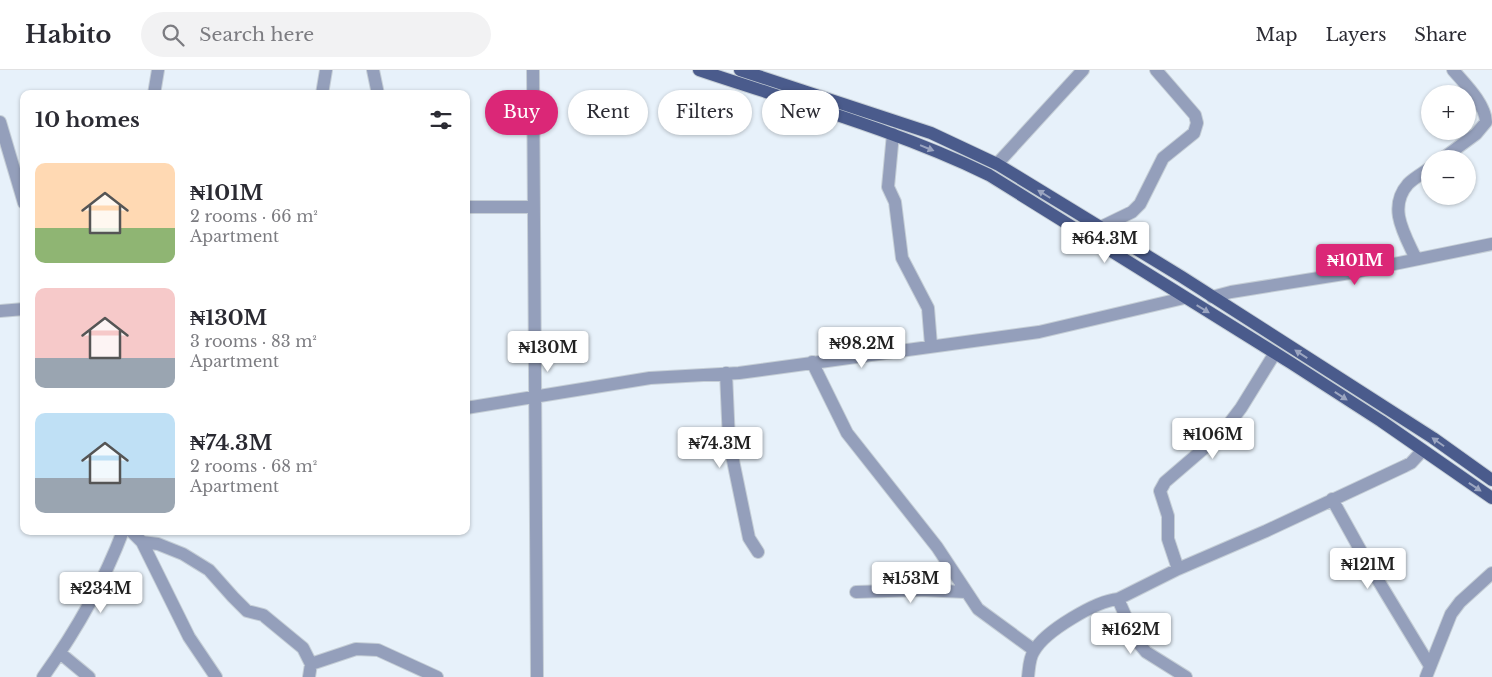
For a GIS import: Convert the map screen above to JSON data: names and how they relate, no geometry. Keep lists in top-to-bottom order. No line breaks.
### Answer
{"page":{"header":"Habito","search":"Search here","nav":["Map","Layers","Share"],"map_buttons":["+","−"],"chip":["Buy","Rent","Filters","New"],"heading":"10 homes","list":[{"name":"₦101M","note":"2 rooms · 66 m² · Apartment"},{"name":"₦130M","note":"3 rooms · 83 m² · Apartment"},{"name":"₦74.3M","note":"2 rooms · 68 m² · Apartment"}],"price":["₦64.3M","₦101M","₦98.2M","₦130M","₦106M","₦74.3M","₦121M","₦153M","₦234M","₦162M"]}}
